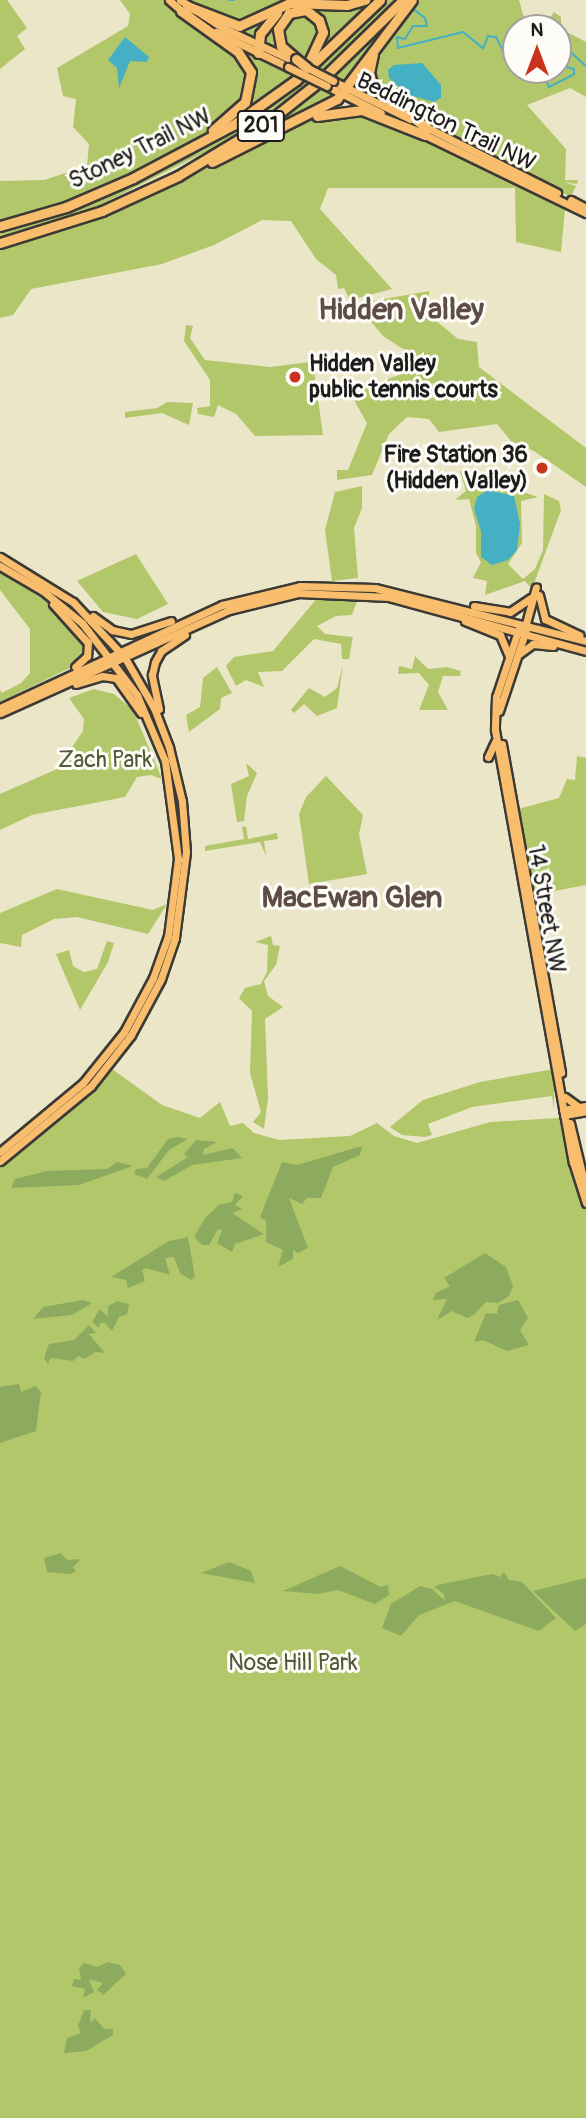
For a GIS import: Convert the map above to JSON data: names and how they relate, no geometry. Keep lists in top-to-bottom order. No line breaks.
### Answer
{"streets":{"highway":["201","Stoney Trail NW"],"main road":["Beddington Trail NW","14 Street NW"]},"districts":["Hidden Valley","MacEwan Glen"],"parks":["Zach Park","Nose Hill Park"],"places":["Hidden Valley public tennis courts","Fire Station 36 (Hidden Valley)"],"north":"top"}
